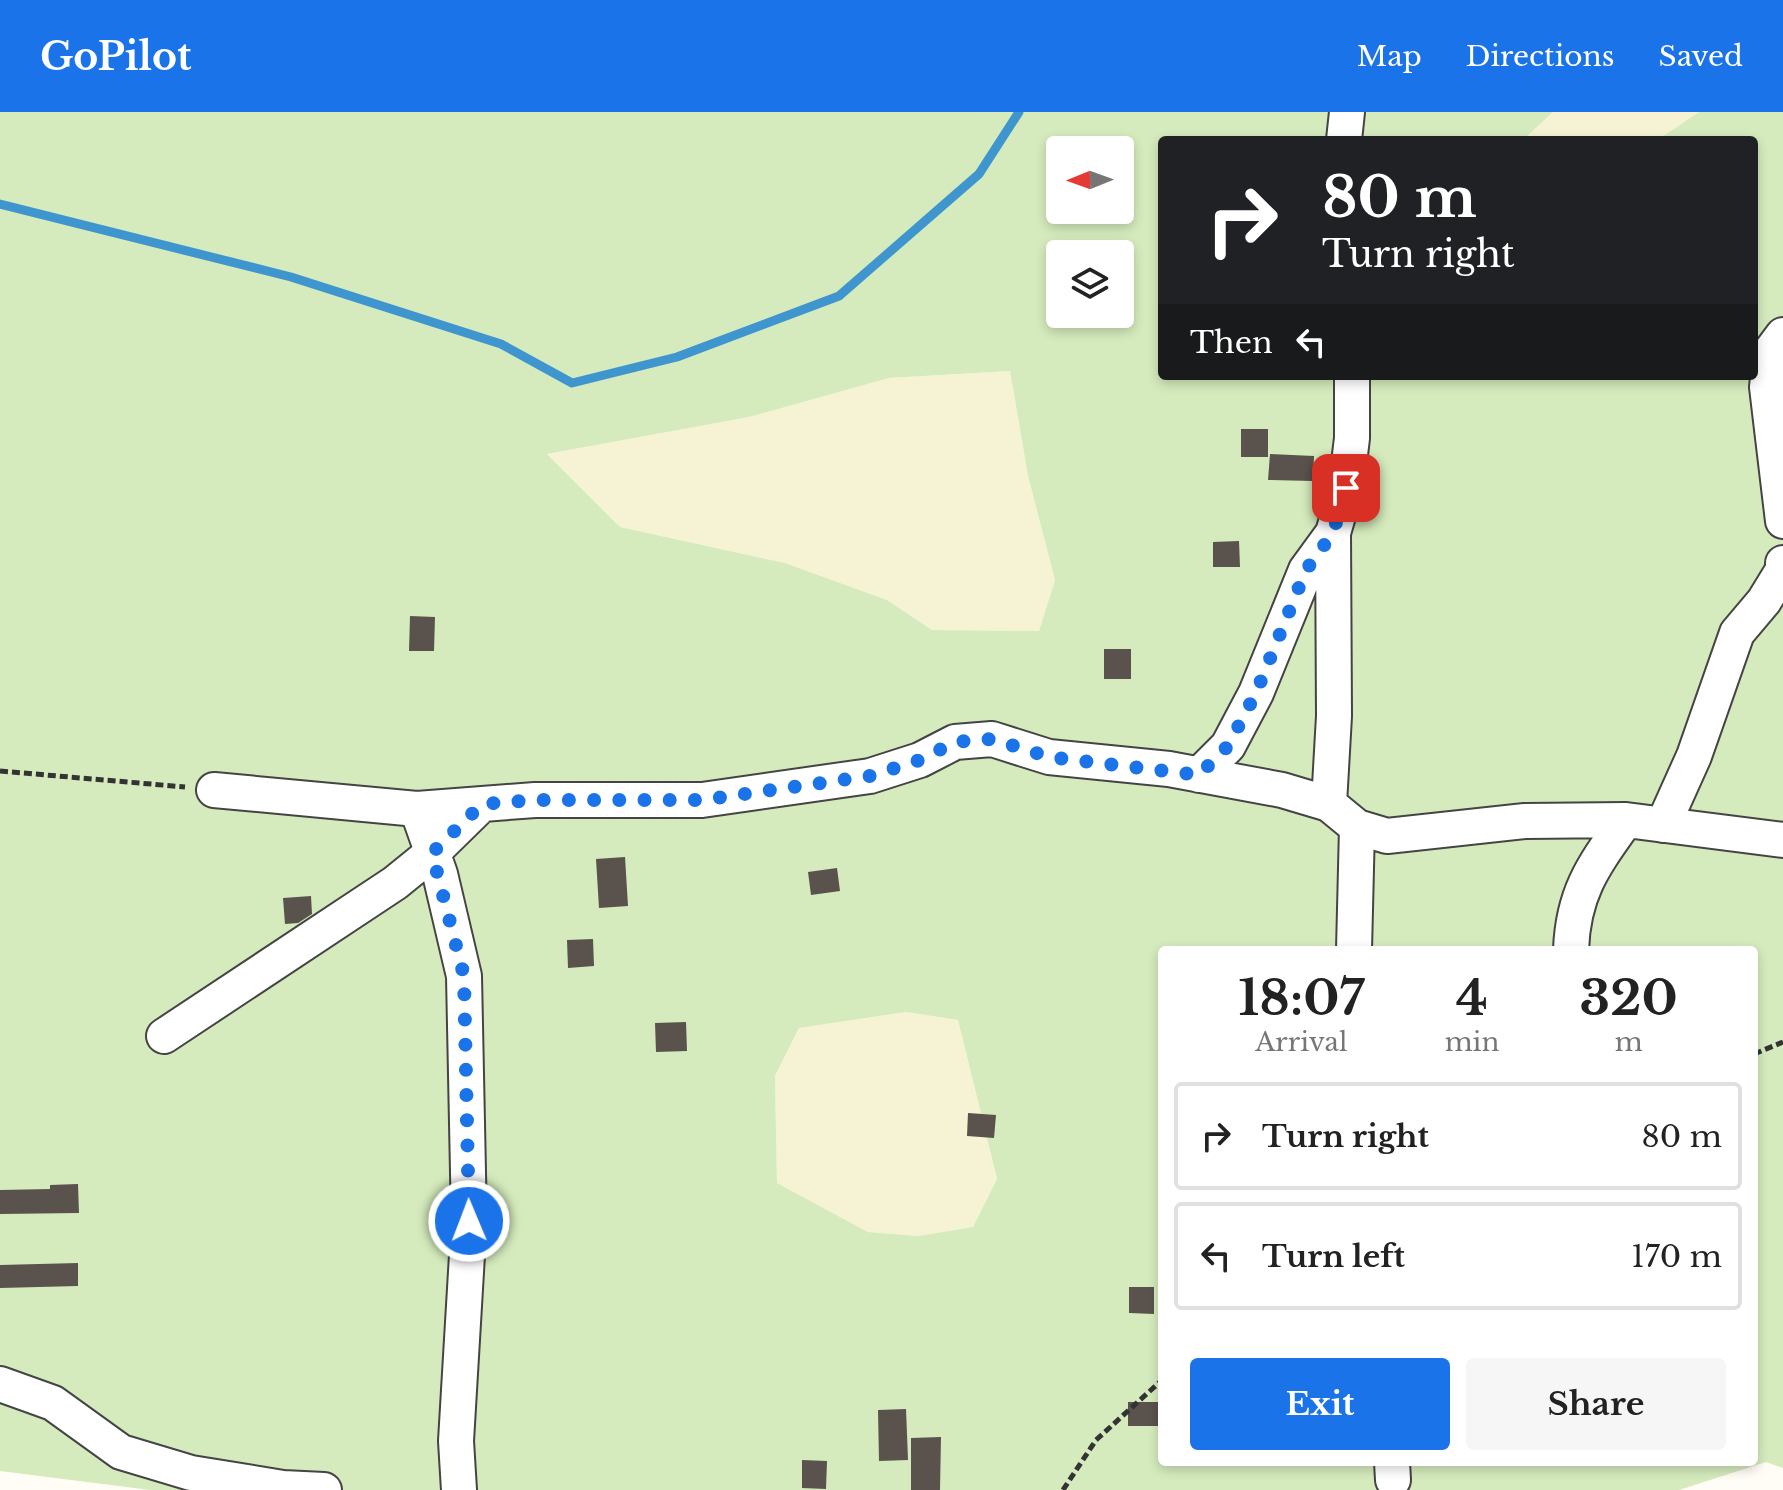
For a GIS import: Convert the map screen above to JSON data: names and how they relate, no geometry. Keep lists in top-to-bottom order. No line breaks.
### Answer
{"north":"left","page":{"header":"GoPilot","nav":["Map","Directions","Saved"],"turn":["80 m","Turn right"],"then":"Then","eta":["18:07","Arrival","4","min","320","m"],"list":[{"name":"Turn right","value":"80 m"},{"name":"Turn left","value":"170 m"}],"buttons":["Exit","Share"]}}
